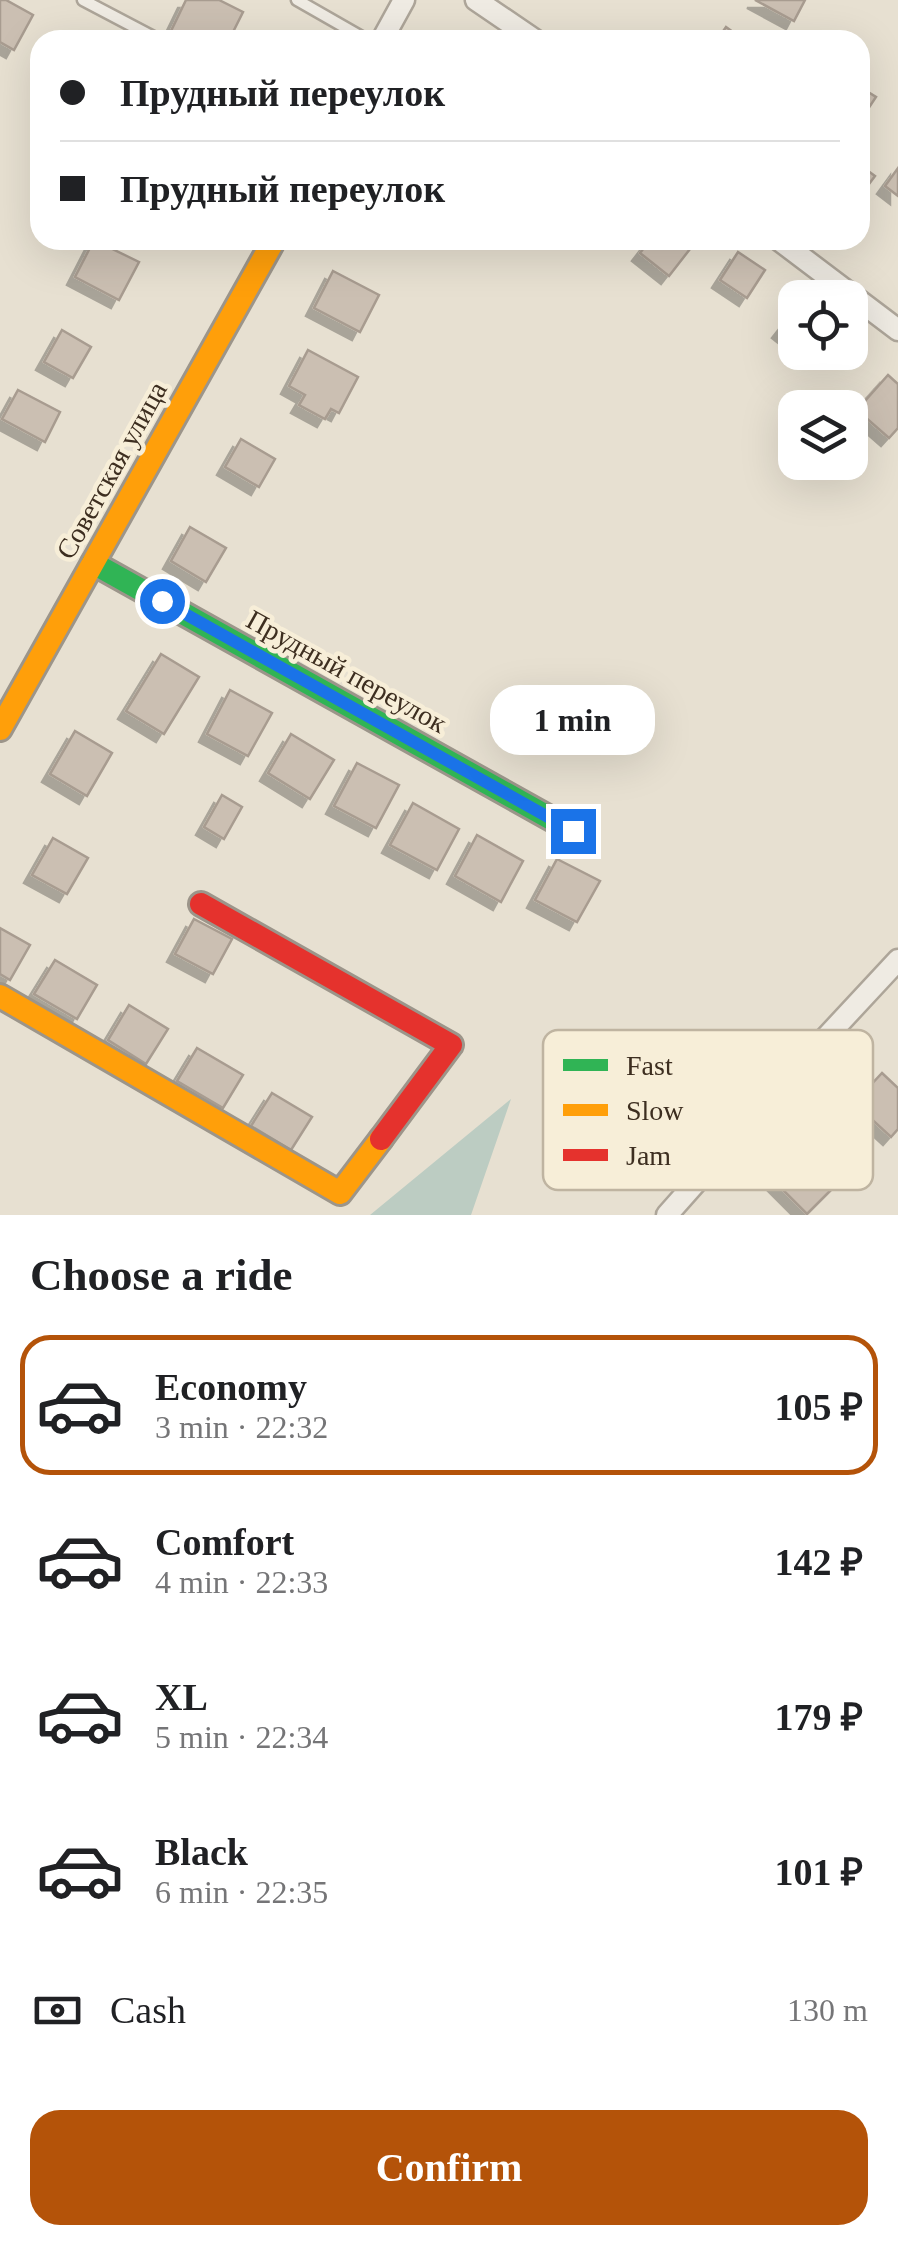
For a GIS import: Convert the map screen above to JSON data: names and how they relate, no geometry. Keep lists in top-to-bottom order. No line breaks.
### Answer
{"streets":{"street":["Советская улица","Прудный переулок"]},"crossings":[["Советская улица","Прудный переулок"]],"legend":["Fast","Slow","Jam"],"page":{"banner":["Прудный переулок","Прудный переулок"],"bubble":"1 min","heading":"Choose a ride","list":[{"name":"Economy","note":"3 min · 22:32","value":"105 ₽"},{"name":"Comfort","note":"4 min · 22:33","value":"142 ₽"},{"name":"XL","note":"5 min · 22:34","value":"179 ₽"},{"name":"Black","note":"6 min · 22:35","value":"101 ₽"}],"pay":["Cash","130 m"],"buttons":"Confirm"}}
